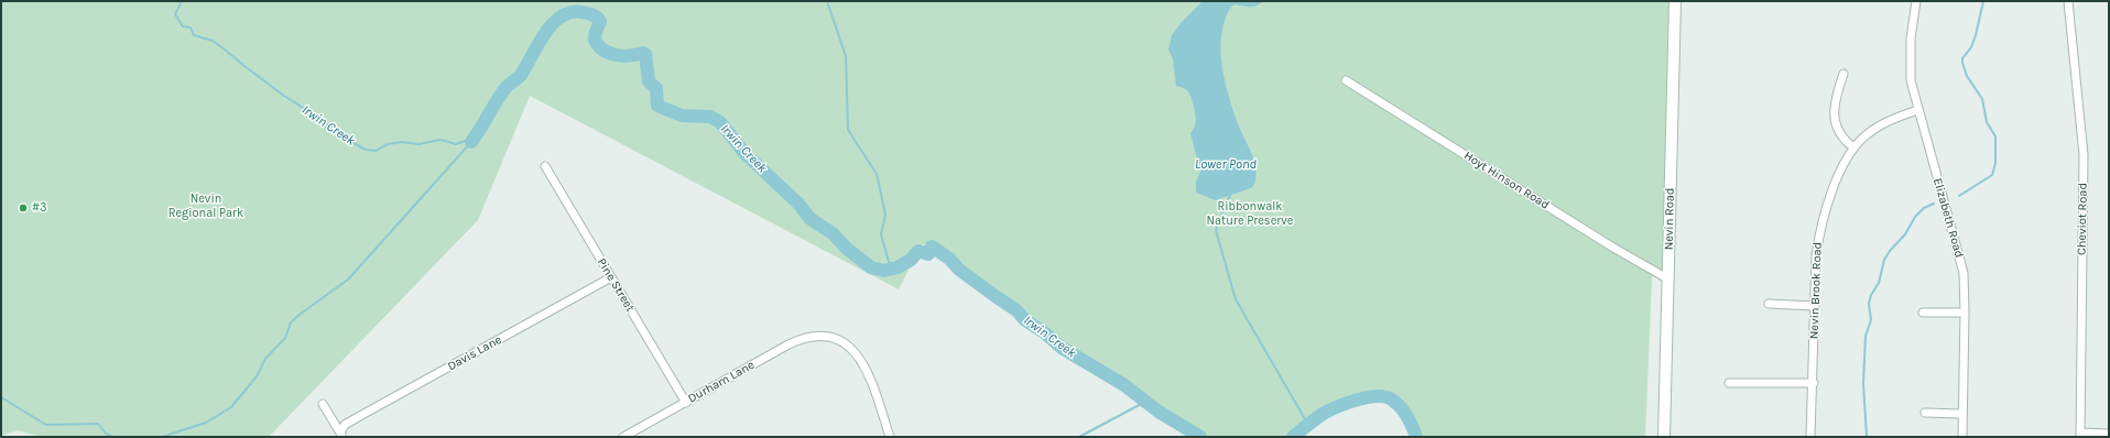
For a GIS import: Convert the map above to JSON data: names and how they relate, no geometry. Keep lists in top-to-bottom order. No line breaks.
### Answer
{"streets":{"main road":["Nevin Road"],"street":["Hoyt Hinson Road","Elizabeth Road","Cheviot Road","Pine Street","Nevin Brook Road","Davis Lane","Durham Lane"]},"crossings":[["Hoyt Hinson Road","Nevin Road"],["Elizabeth Road","Nevin Brook Road"],["Pine Street","Davis Lane"],["Pine Street","Durham Lane"]],"water":["Irwin Creek","Lower Pond"],"parks":["Nevin Regional Park","Ribbonwalk Nature Preserve"],"places":["#3"]}
